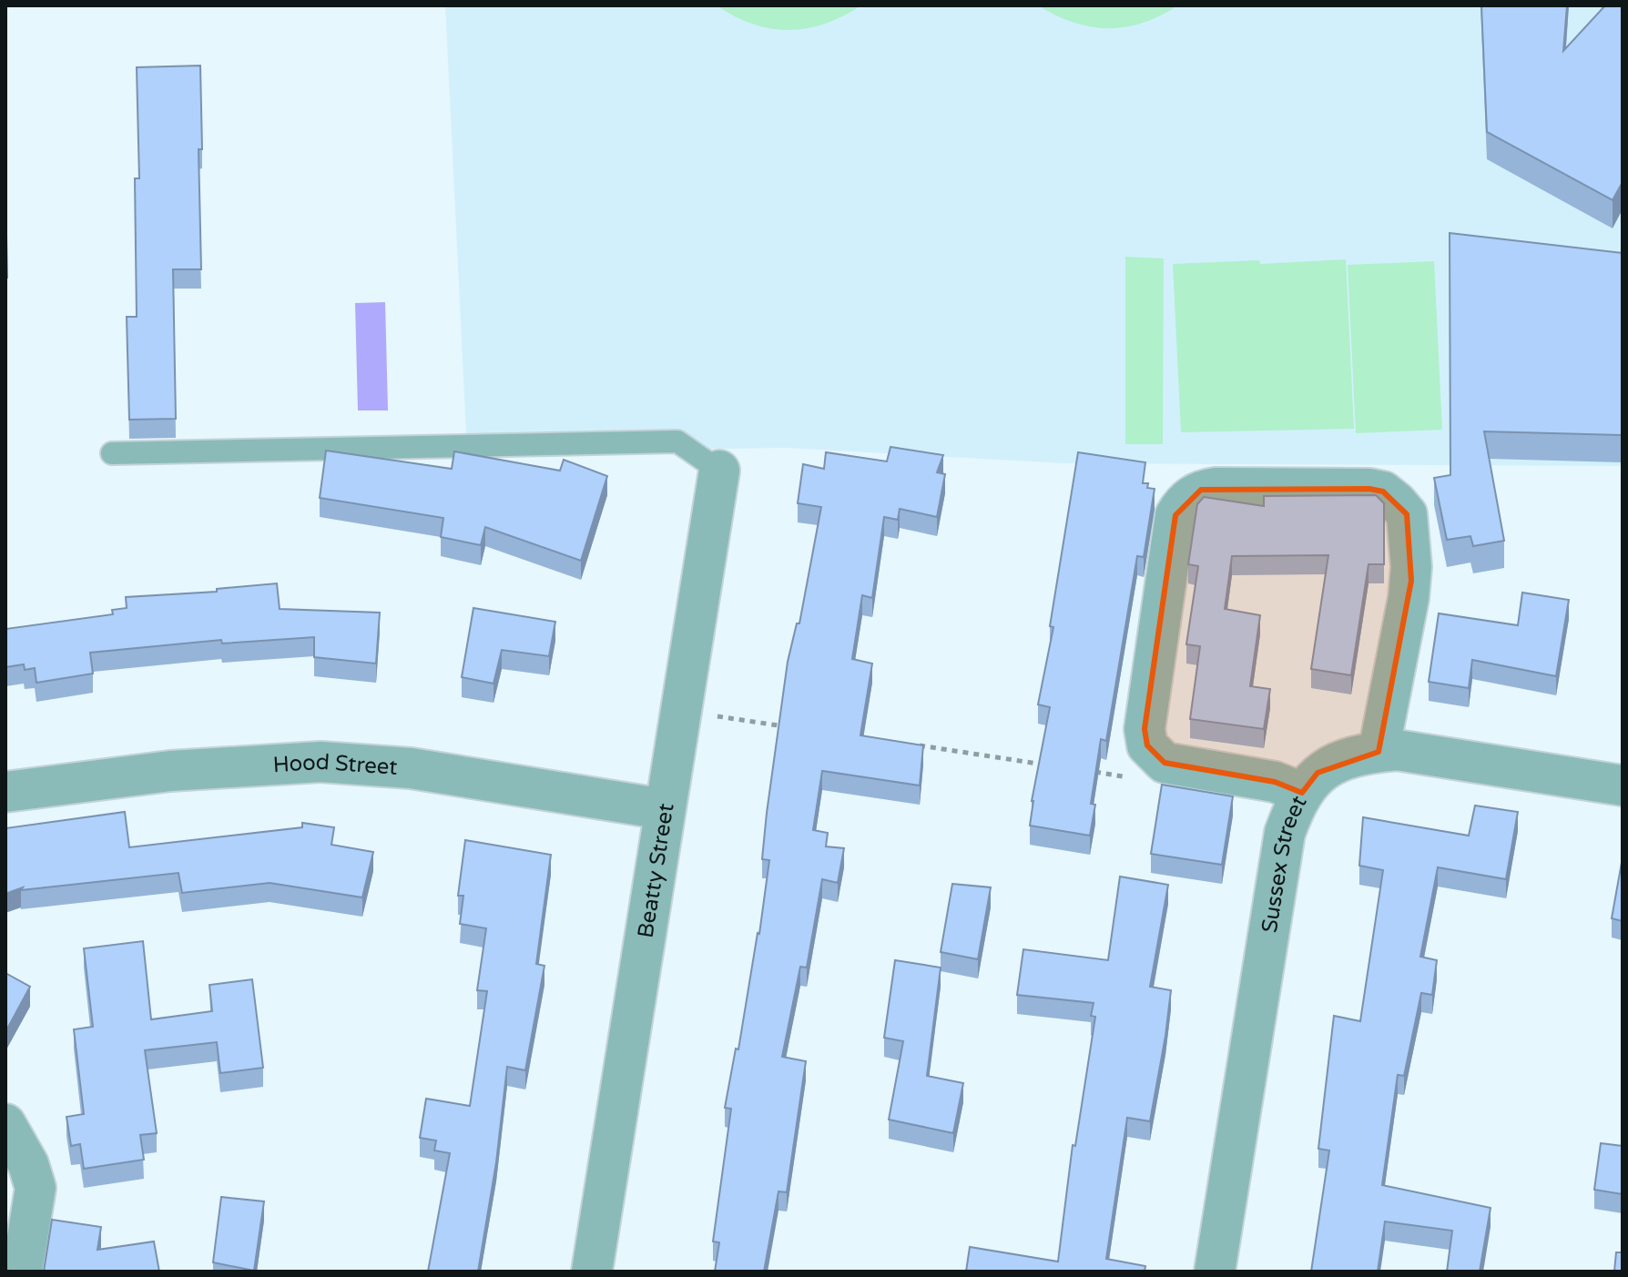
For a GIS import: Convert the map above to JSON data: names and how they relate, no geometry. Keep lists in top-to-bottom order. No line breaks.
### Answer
{"streets":{"street":["Hood Street","Sussex Street","Beatty Street"]},"crossings":[["Hood Street","Beatty Street"]]}
